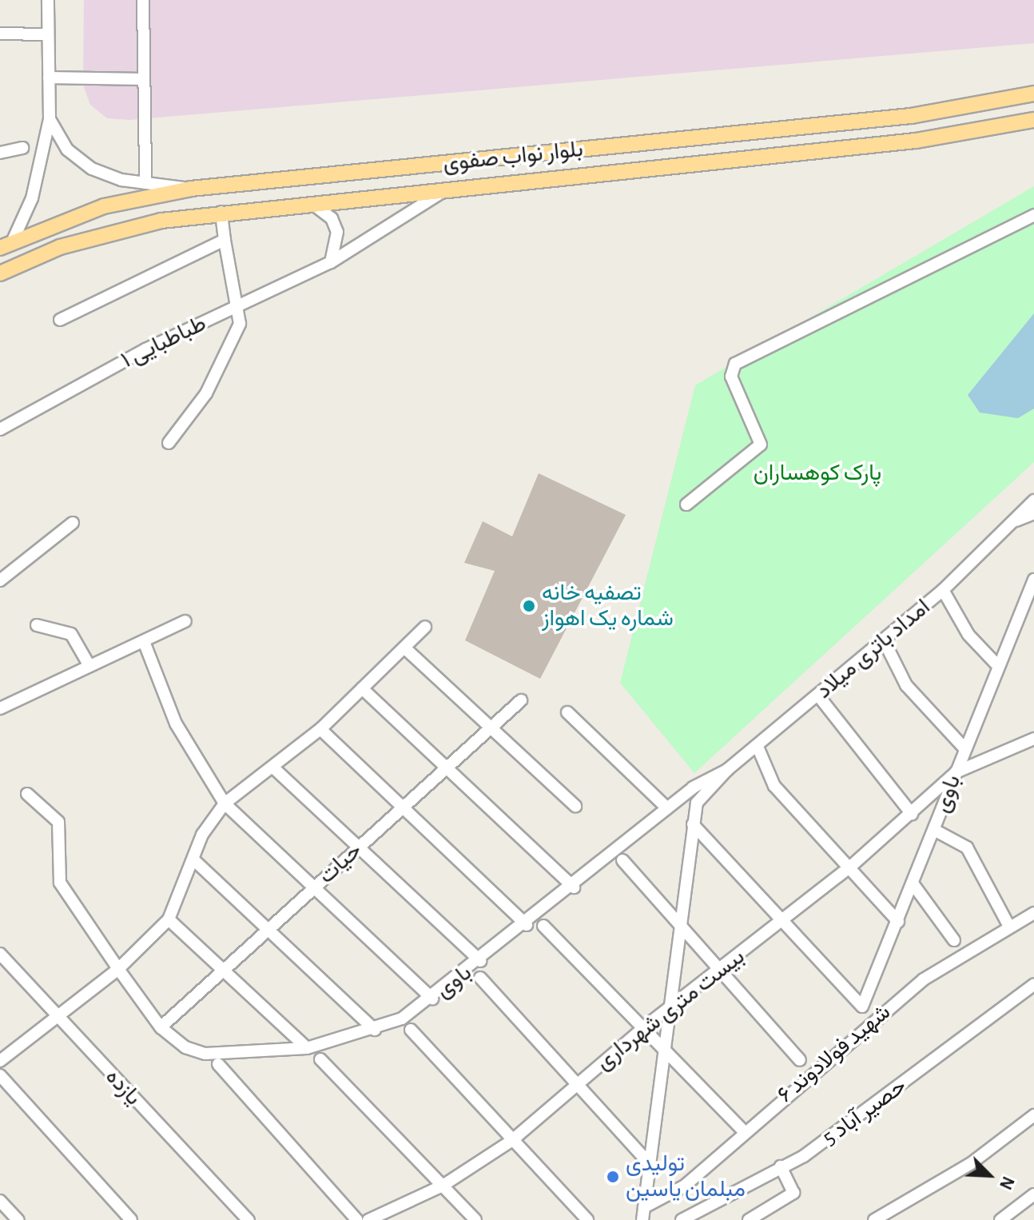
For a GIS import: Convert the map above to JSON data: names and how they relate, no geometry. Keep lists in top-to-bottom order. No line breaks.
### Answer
{"streets":{"main road":["بلوار نواب صفوی"],"street":["طباطبایی ۱","امداد باتری میلاد","باوی","حیات","بیست متری شهرداری","شهید فولادوند ۶","یازده","حصیر آباد 5"]},"crossings":[["بلوار نواب صفوی","طباطبایی ۱"],["امداد باتری میلاد","باوی"],["باوی","حیات"],["باوی","بیست متری شهرداری"]],"parks":["پارک کوهساران"],"places":["تصفیه خانه شماره یک اهواز","تولیدی مبلمان یاسین"],"north":"bottom right"}
